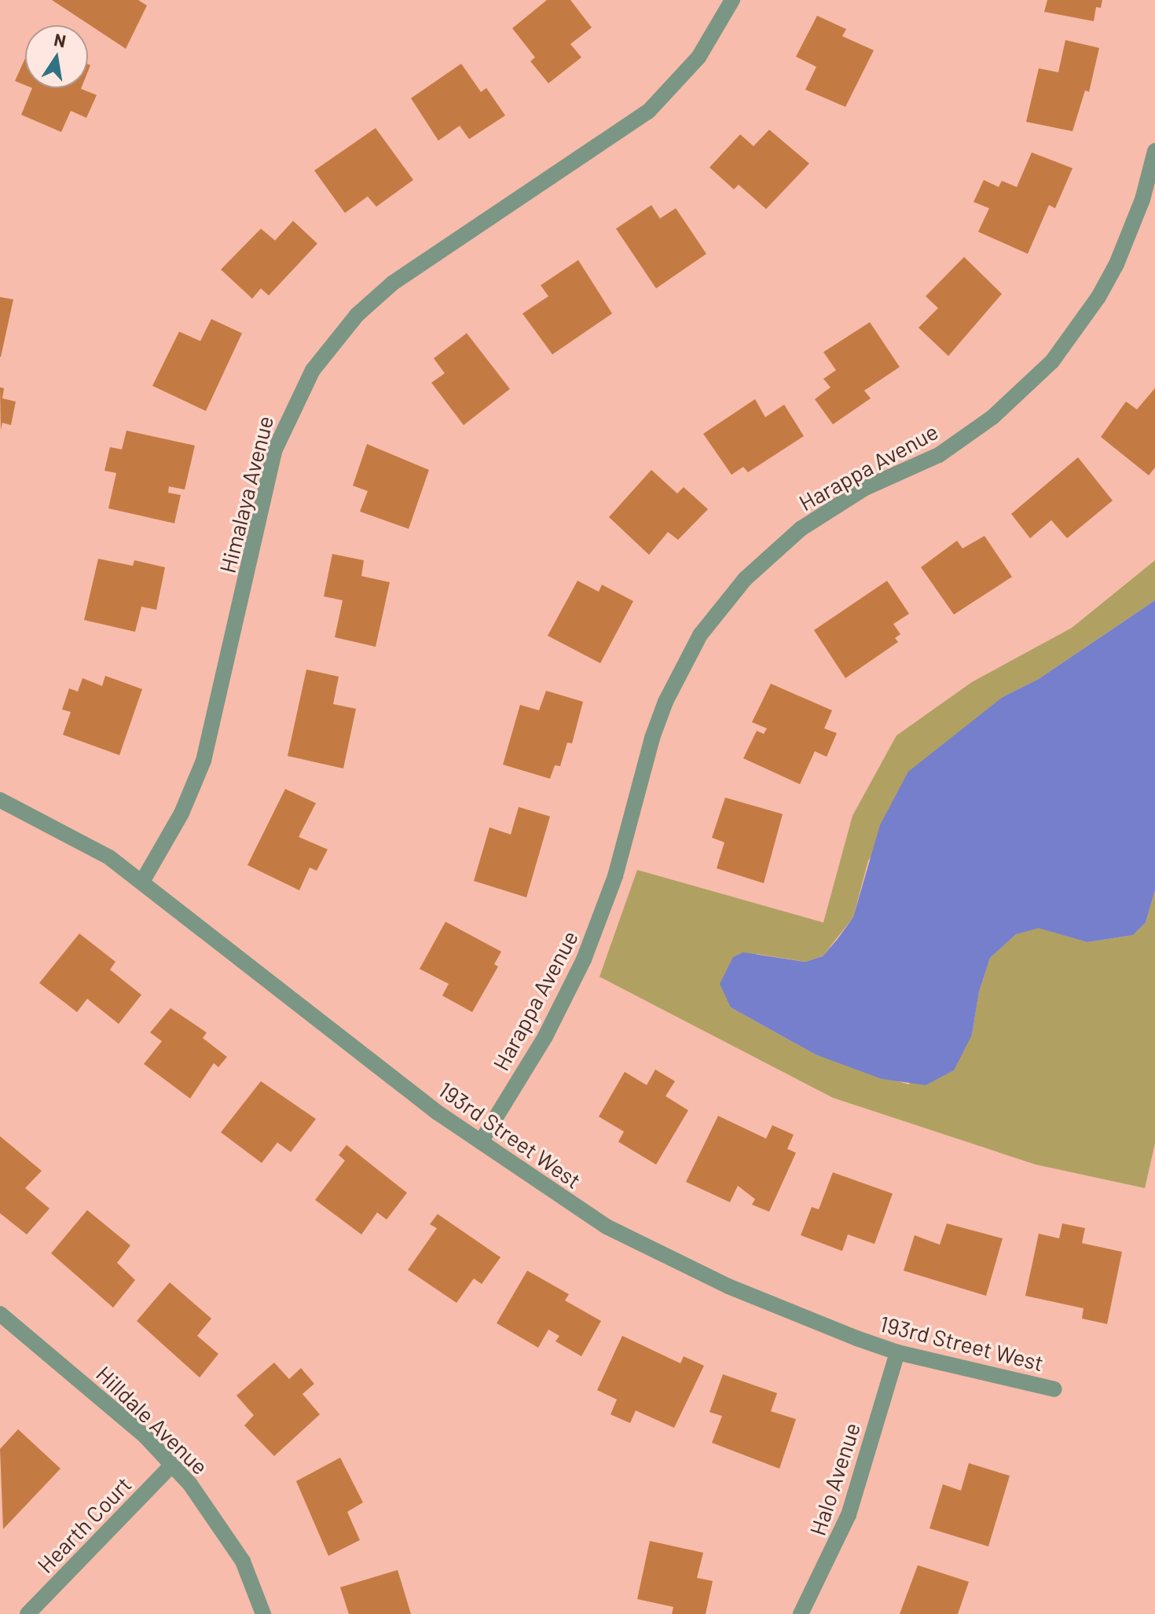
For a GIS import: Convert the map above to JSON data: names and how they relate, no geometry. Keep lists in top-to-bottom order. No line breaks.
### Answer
{"streets":{"street":["Harappa Avenue","Himalaya Avenue","193rd Street West","Hilldale Avenue","Halo Avenue","Hearth Court"]},"crossings":[["Harappa Avenue","193rd Street West"],["Himalaya Avenue","193rd Street West"],["193rd Street West","Halo Avenue"],["Hilldale Avenue","Hearth Court"]],"north":"top"}
